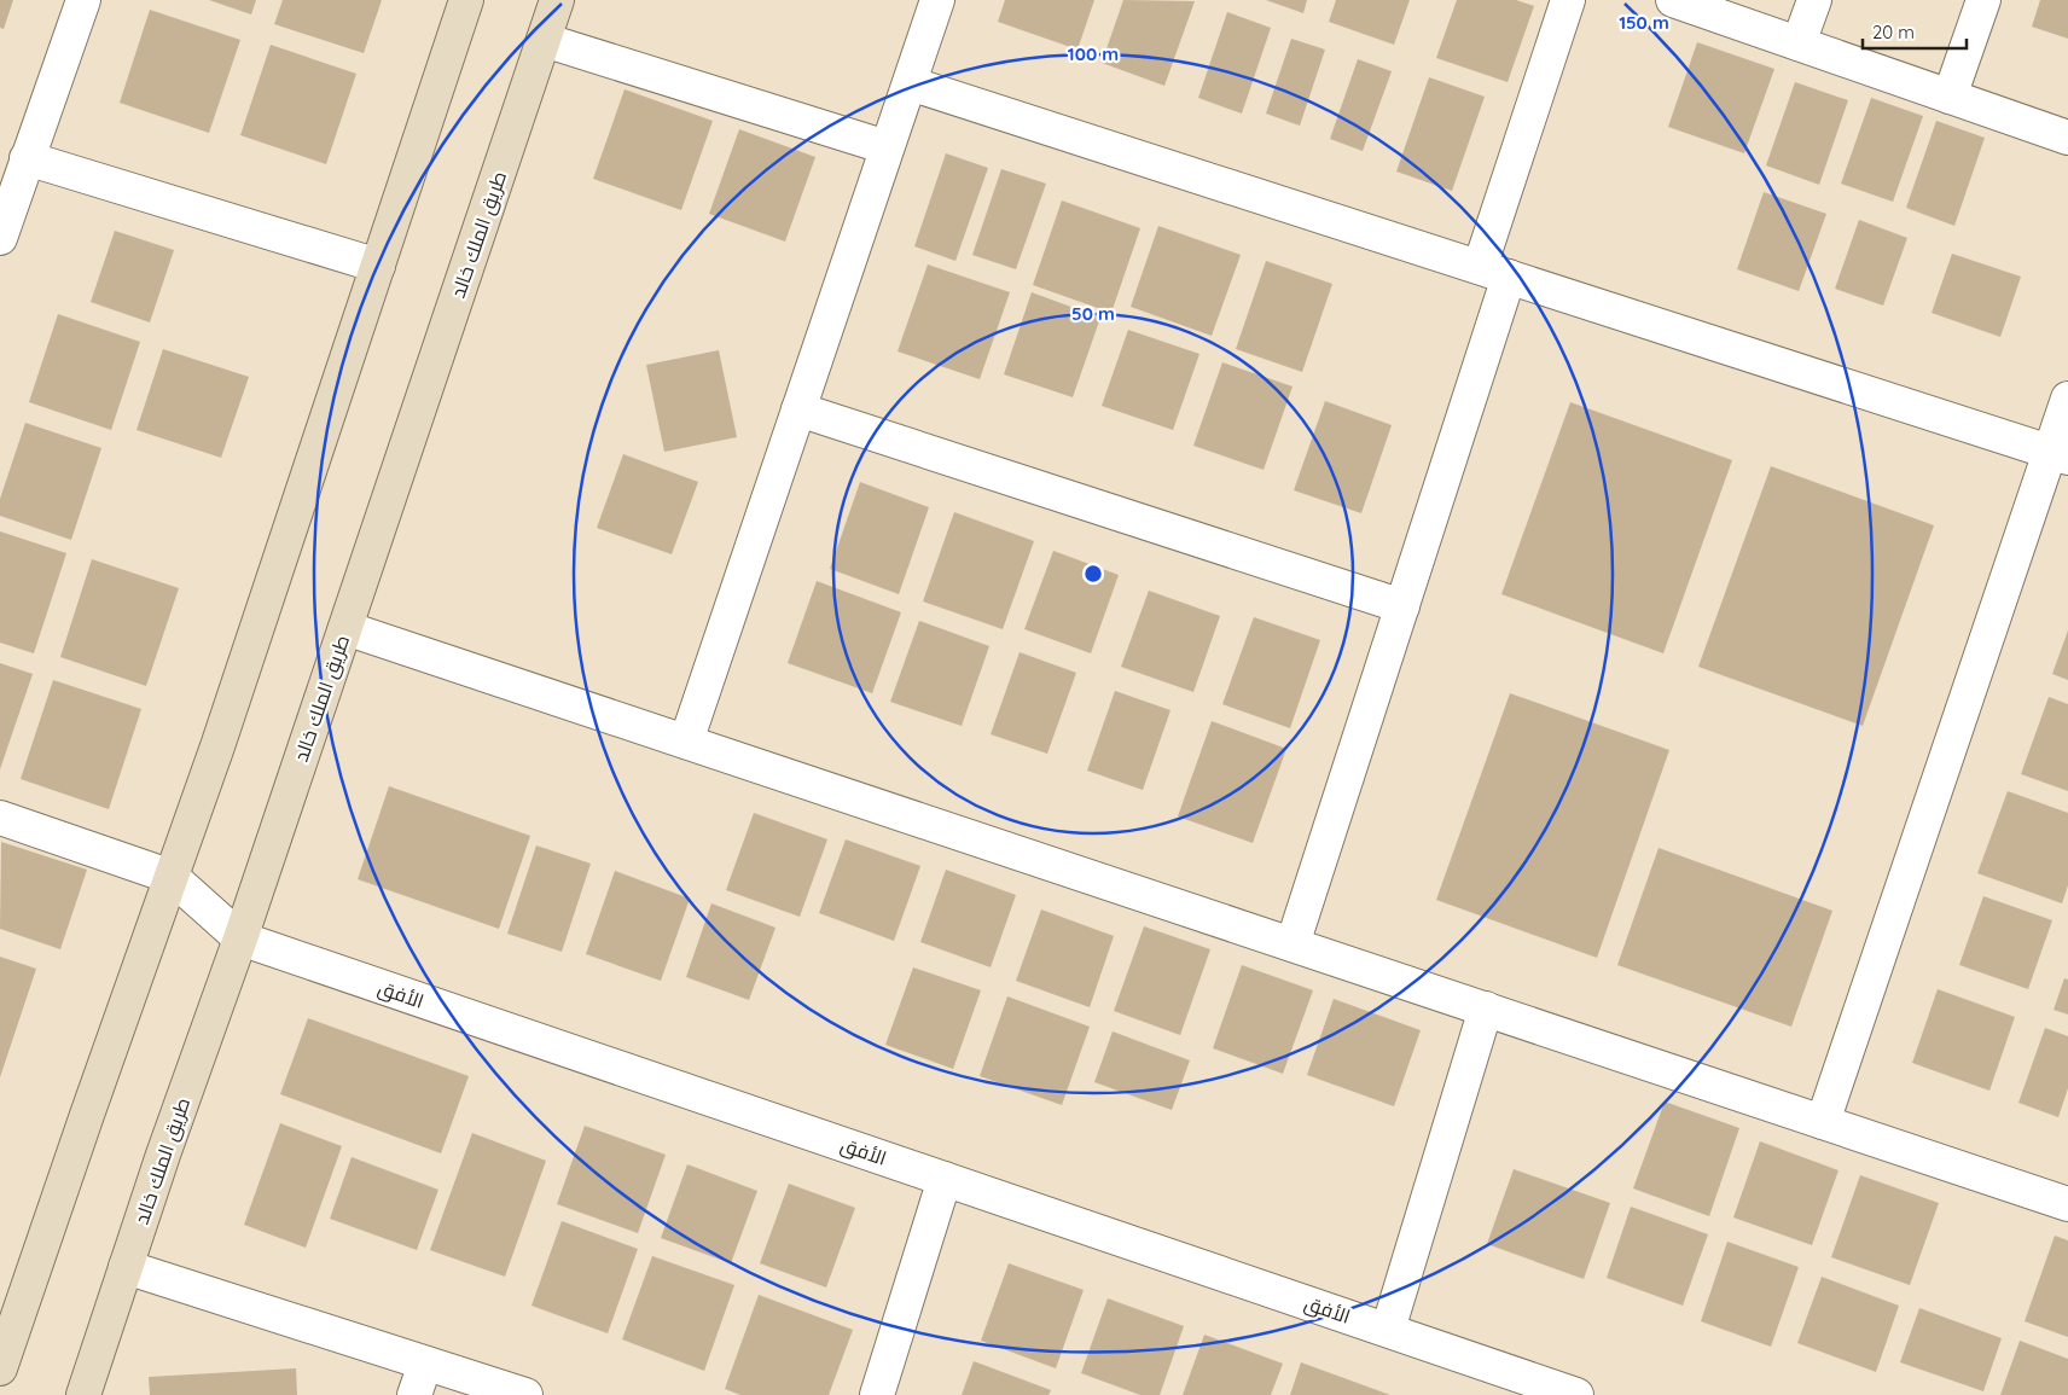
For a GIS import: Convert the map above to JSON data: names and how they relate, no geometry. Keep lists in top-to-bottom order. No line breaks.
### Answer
{"streets":{"main road":["طريق الملك خالد"],"street":["الأفق"]},"crossings":[["طريق الملك خالد","الأفق"]],"scale_bar":"20 m","rings":["150 m","100 m","50 m"]}
